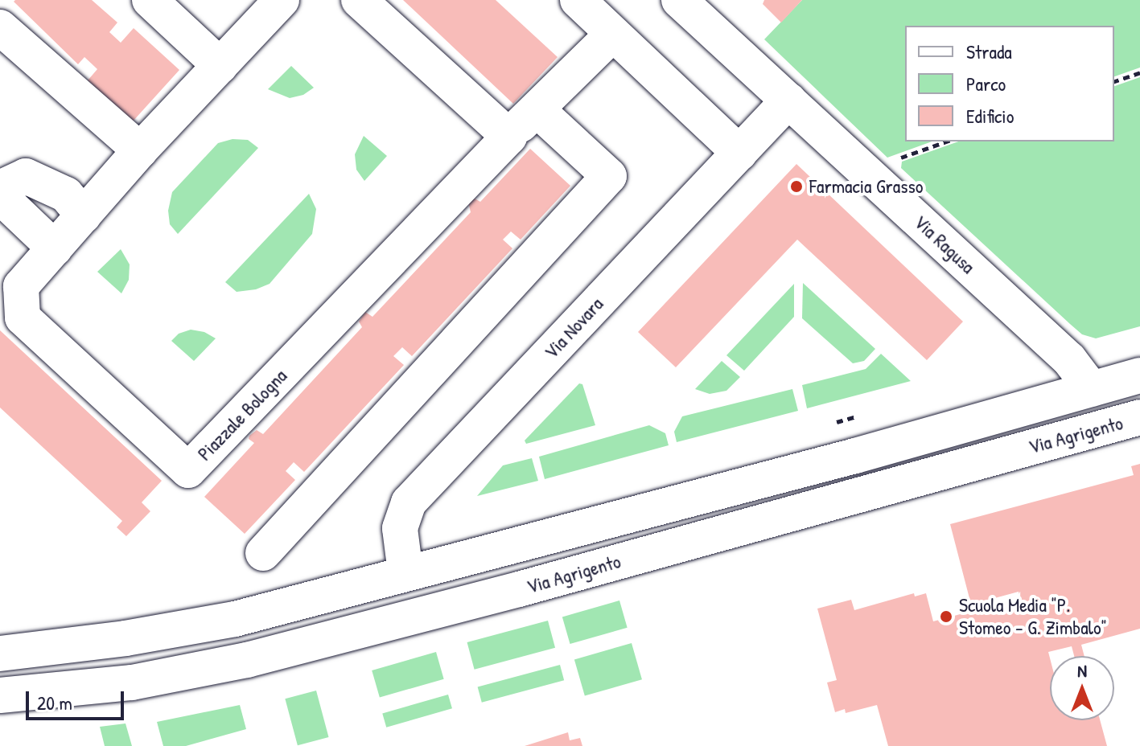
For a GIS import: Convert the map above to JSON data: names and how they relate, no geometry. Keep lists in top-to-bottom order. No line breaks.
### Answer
{"streets":{"street":["Via Ragusa","Via Novara","Piazzale Bologna","Via Agrigento"]},"crossings":[["Via Ragusa","Via Novara"],["Via Ragusa","Via Agrigento"],["Via Novara","Via Agrigento"]],"places":["Farmacia Grasso","Scuola Media \"P. Stomeo - G. Zimbalo\""],"legend":["Strada","Parco","Edificio"],"scale_bar":"20 m","north":"top"}
